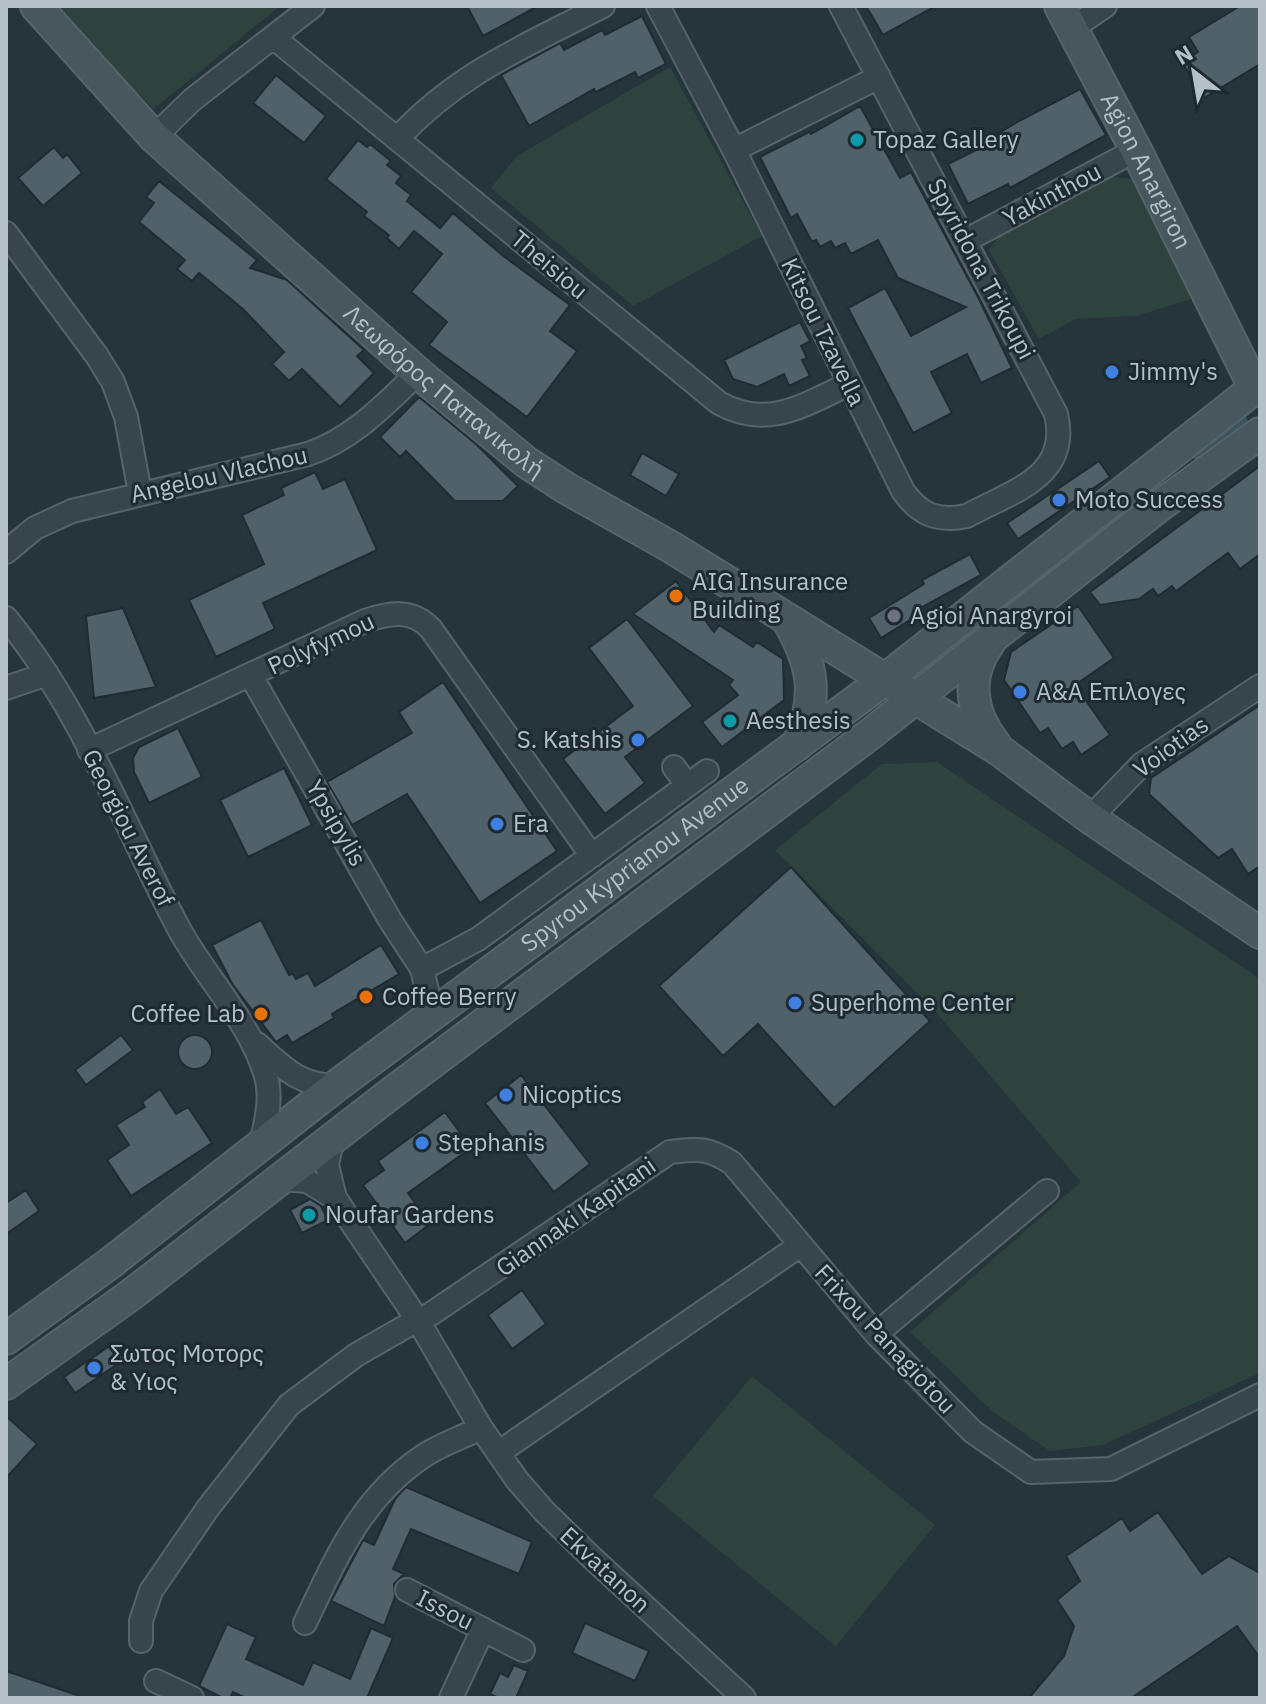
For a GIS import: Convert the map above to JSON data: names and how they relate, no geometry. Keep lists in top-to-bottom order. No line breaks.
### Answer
{"streets":{"main road":["Agion Anargiron","Λεωφόρος Παπανικολή","Spyrou Kyprianou Avenue"],"street":["Yakinthou","Theisiou","Spyridona Trikoupi","Kitsou Tzavella","Angelou Vlachou","Polyfymou","Voiotias","Ypsipylis","Georgiou Averof","Giannaki Kapitani","Frixou Panagiotou","Ekvatanon","Issou"]},"crossings":[["Agion Anargiron","Yakinthou"],["Agion Anargiron","Spyrou Kyprianou Avenue"],["Yakinthou","Spyridona Trikoupi"],["Theisiou","Kitsou Tzavella"],["Spyridona Trikoupi","Kitsou Tzavella"],["Λεωφόρος Παπανικολή","Angelou Vlachou"],["Λεωφόρος Παπανικολή","Voiotias"],["Λεωφόρος Παπανικολή","Spyrou Kyprianou Avenue"],["Polyfymou","Ypsipylis"],["Polyfymou","Georgiou Averof"],["Ypsipylis","Spyrou Kyprianou Avenue"],["Georgiou Averof","Spyrou Kyprianou Avenue"],["Spyrou Kyprianou Avenue","Ekvatanon"],["Giannaki Kapitani","Frixou Panagiotou"],["Giannaki Kapitani","Ekvatanon"],["Frixou Panagiotou","Ekvatanon"]],"places":["Topaz Gallery","Jimmy's","Moto Success","AIG Insurance Building","Agioi Anargyroi","Α&Α Επιλογες","Aesthesis","S. Katshis","Era","Coffee Berry","Superhome Center","Coffee Lab","Nicoptics","Stephanis","Noufar Gardens","Σωτος Μοτορς & Υιος"],"north":"top left"}
